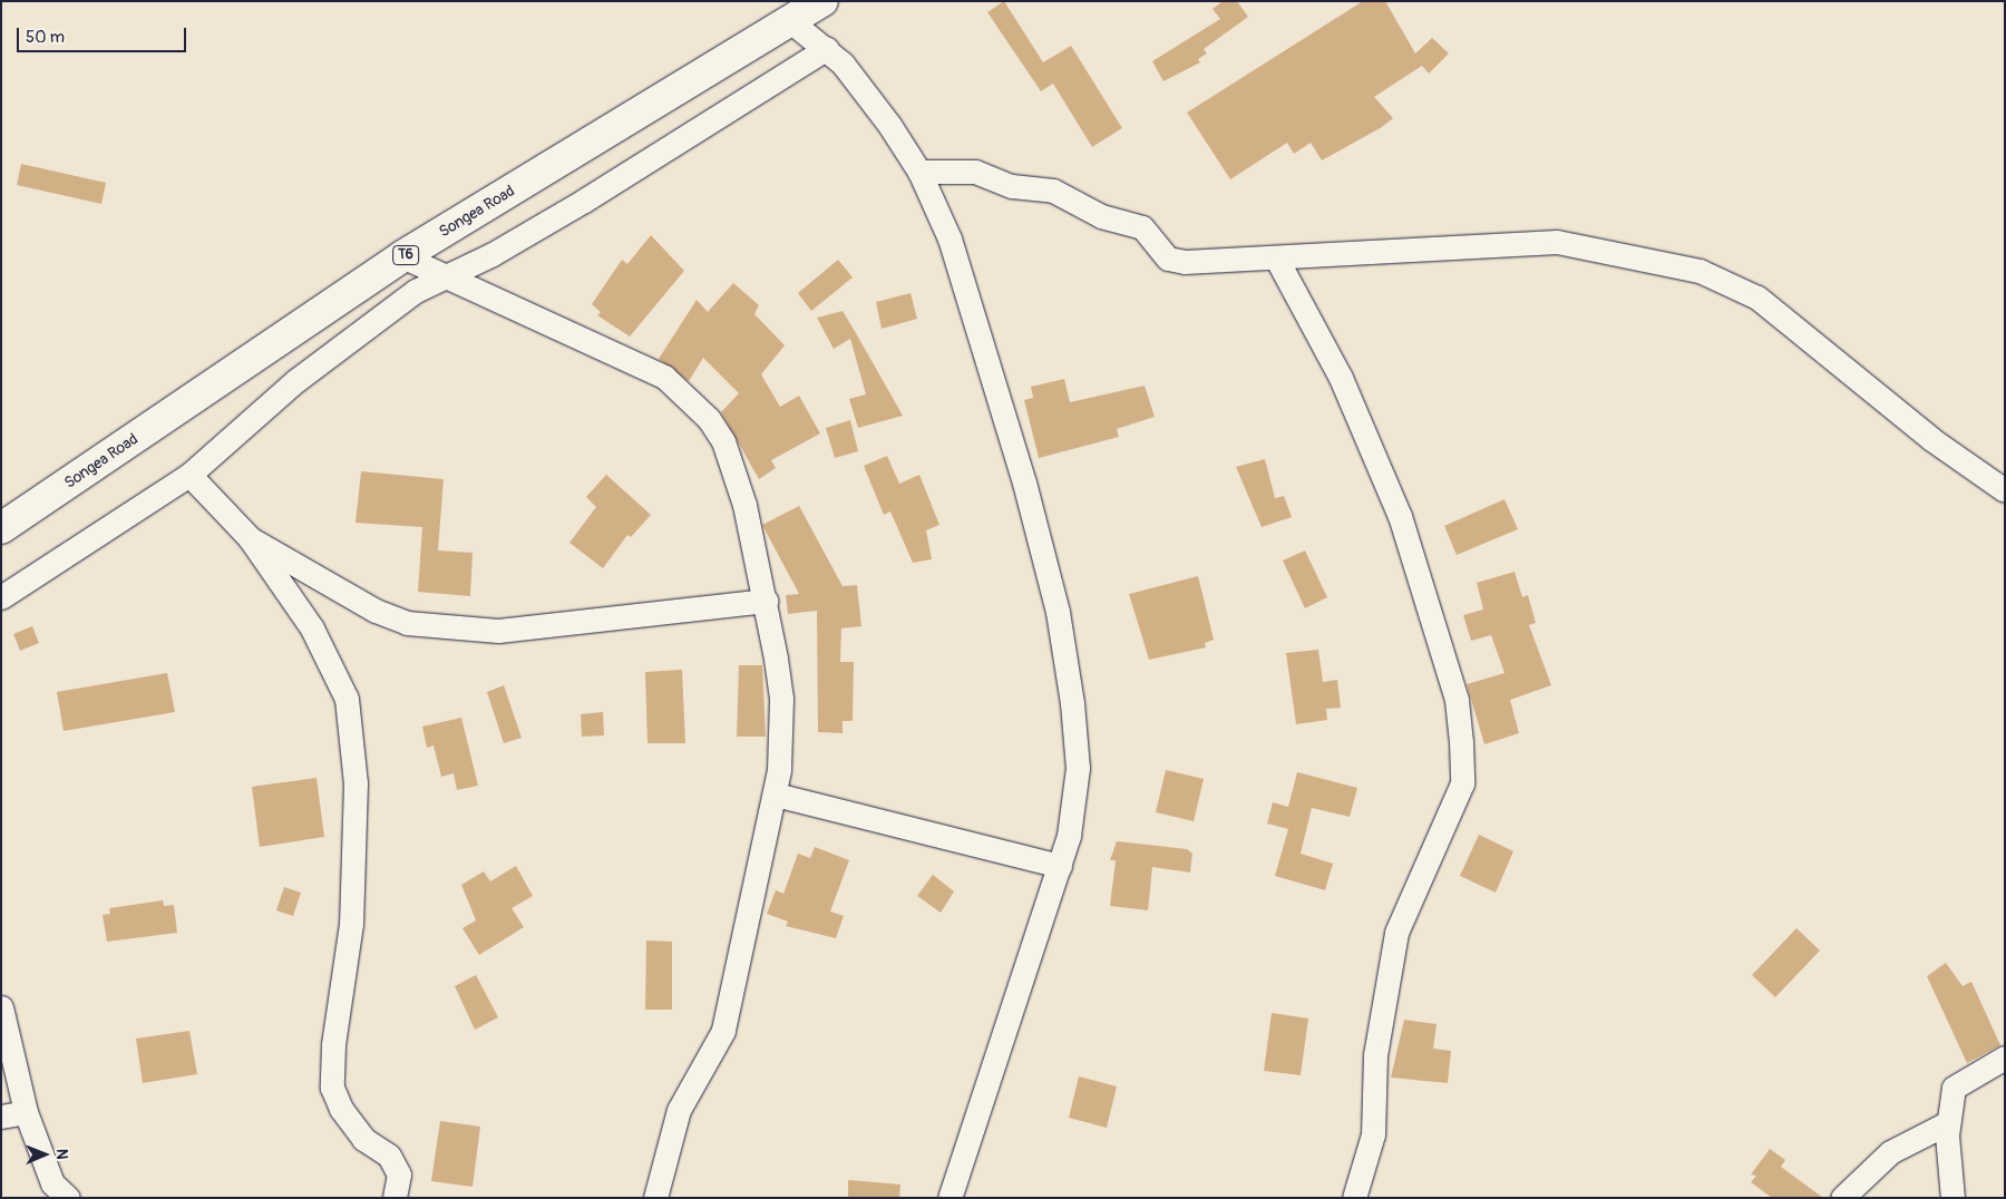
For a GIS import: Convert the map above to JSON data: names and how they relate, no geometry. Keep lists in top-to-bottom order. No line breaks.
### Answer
{"streets":{"highway":["Songea Road","T6"]},"scale_bar":"50 m","north":"right"}
